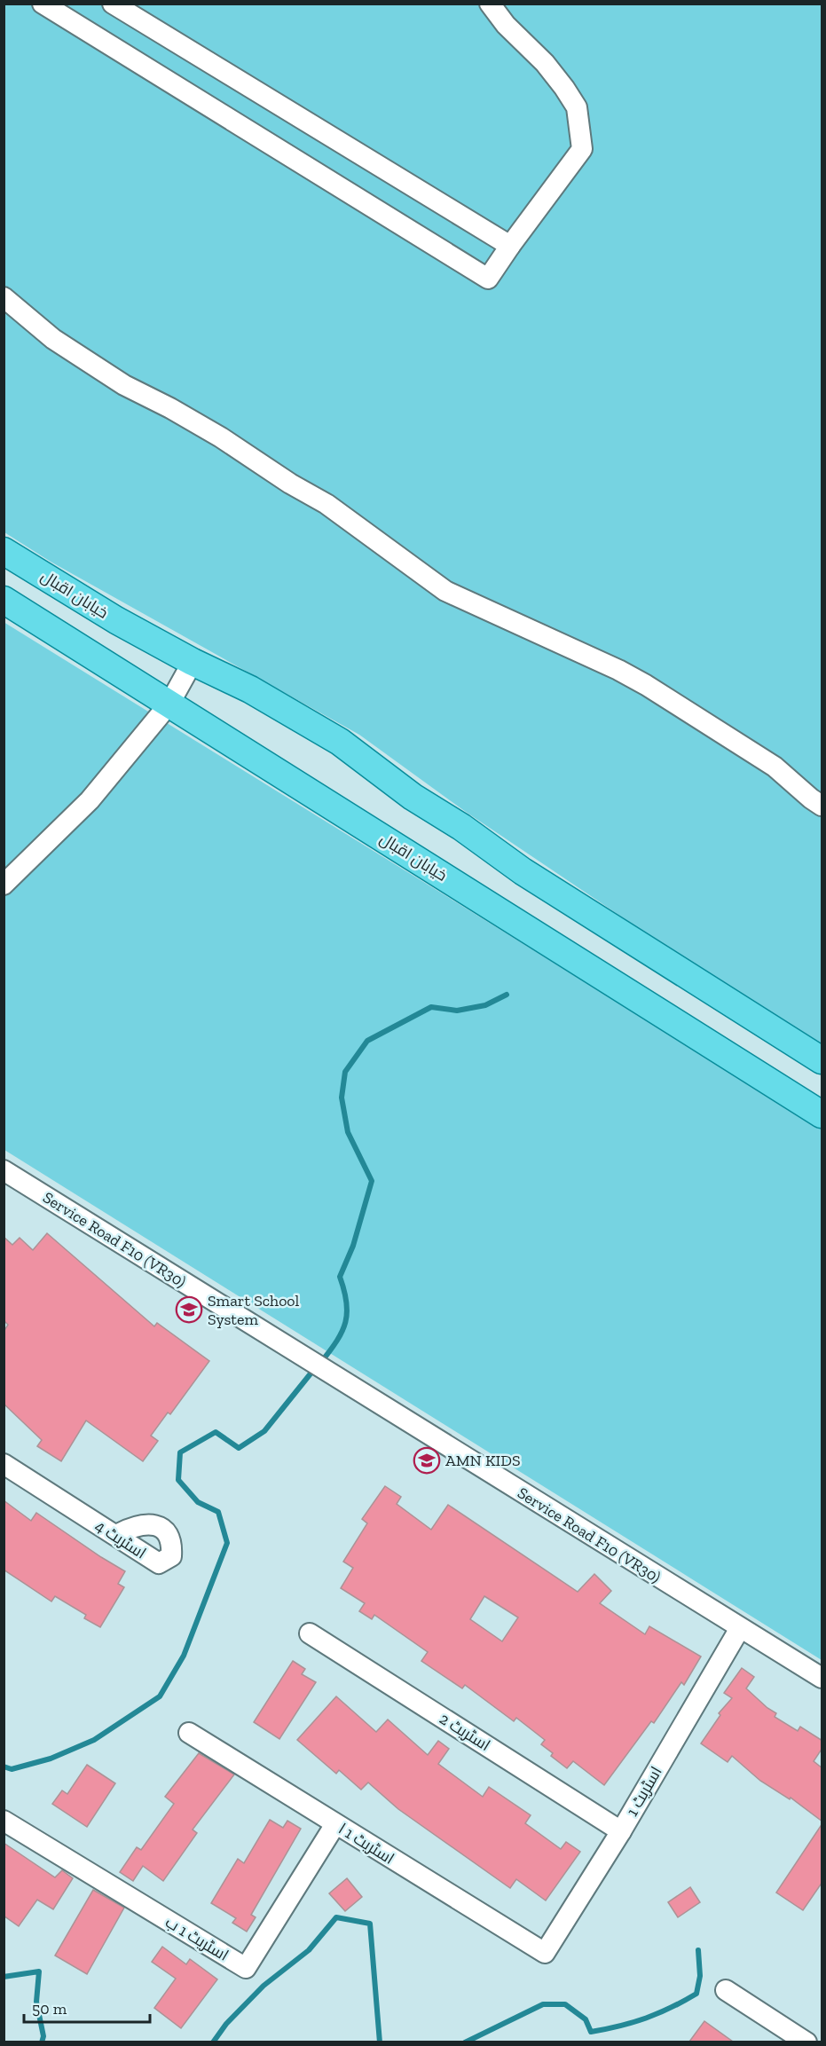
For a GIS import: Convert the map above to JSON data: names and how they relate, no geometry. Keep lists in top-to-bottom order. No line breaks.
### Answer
{"streets":{"main road":["خیابان اقبال"],"street":["Service Road F10 (VR30)","اسٹریٹ 4","اسٹریٹ 2","اسٹریٹ 1","اسٹریٹ 1 ا","اسٹریٹ 1 ب"]},"crossings":[["Service Road F10 (VR30)","اسٹریٹ 1"],["اسٹریٹ 2","اسٹریٹ 1"],["اسٹریٹ 1","اسٹریٹ 1 ا"],["اسٹریٹ 1 ا","اسٹریٹ 1 ب"]],"places":{"school or university":["Smart School System","AMN KIDS"]},"scale_bar":"50 m"}
